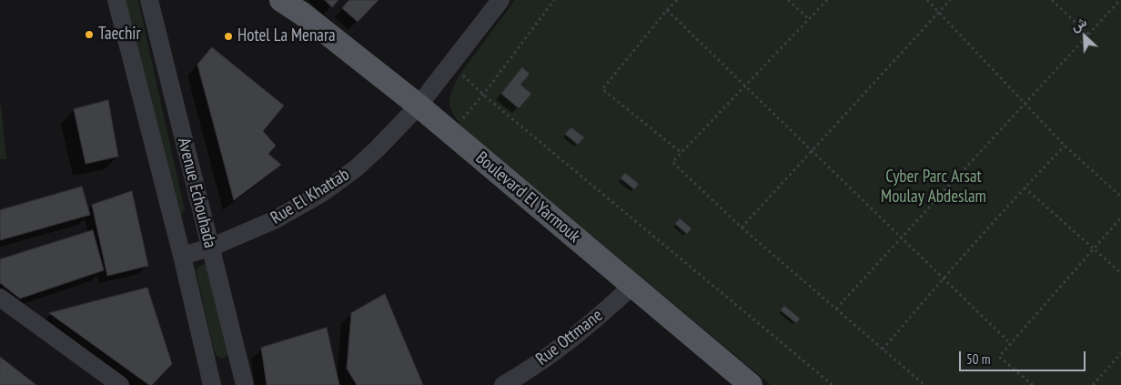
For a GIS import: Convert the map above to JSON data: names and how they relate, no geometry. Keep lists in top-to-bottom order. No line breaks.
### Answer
{"streets":{"main road":["Boulevard El Yarmouk"],"street":["Avenue Echouhada","Rue El Khattab","Rue Ottmane"]},"crossings":[["Avenue Echouhada","Rue El Khattab"],["Rue El Khattab","Boulevard El Yarmouk"],["Boulevard El Yarmouk","Rue Ottmane"]],"parks":["Cyber Parc Arsat Moulay Abdeslam"],"places":["Taechir","Hotel La Menara"],"scale_bar":"50 m","north":"top left"}
